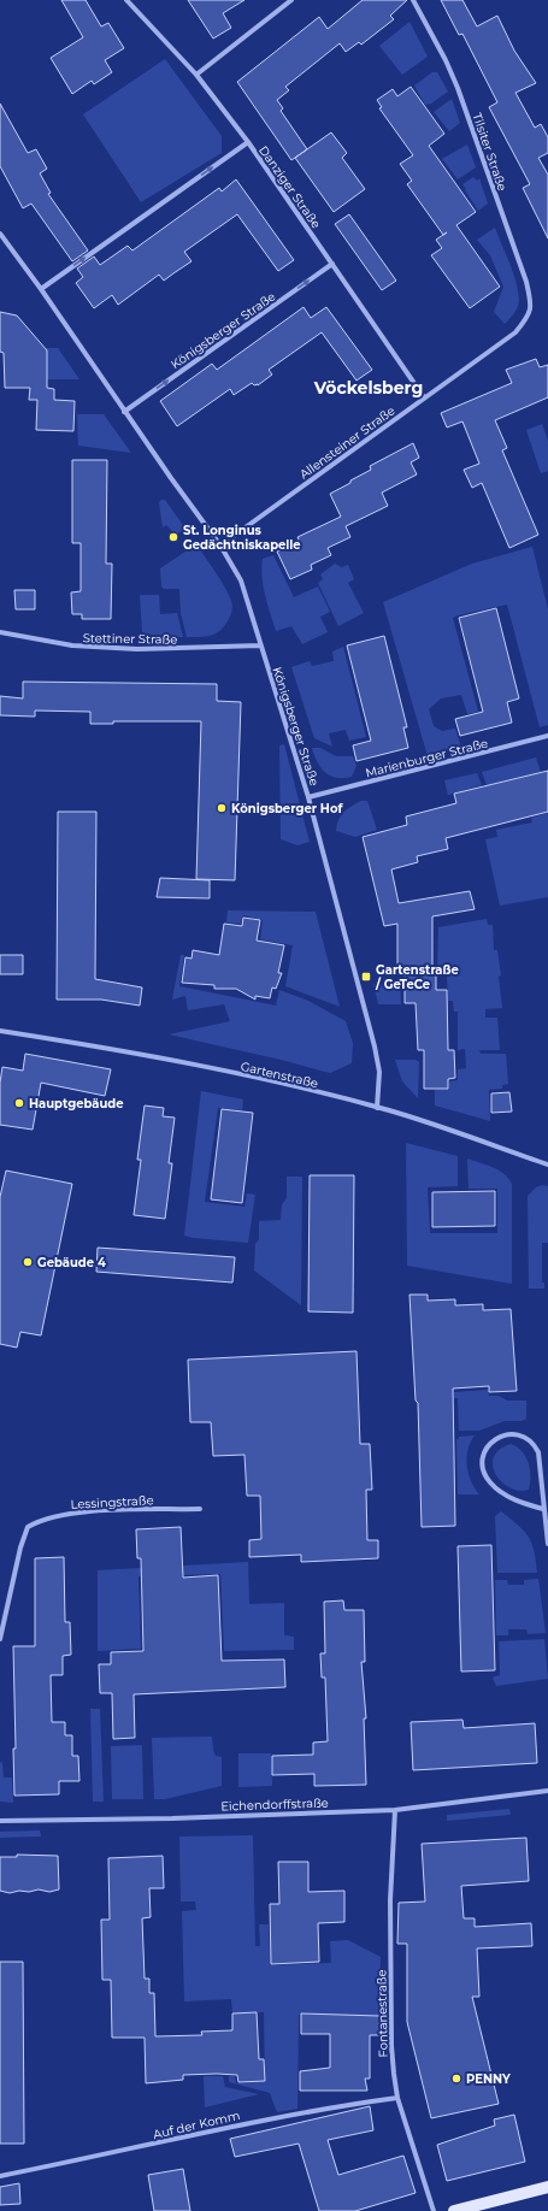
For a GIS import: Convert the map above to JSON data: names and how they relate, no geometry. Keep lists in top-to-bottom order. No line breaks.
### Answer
{"streets":{"street":["Tilsiter Straße","Danziger Straße","Königsberger Straße","Allensteiner Straße","Stettiner Straße","Marienburger Straße","Gartenstraße","Lessingstraße","Eichendorffstraße","Fontanestraße","Auf der Komm"]},"crossings":[["Tilsiter Straße","Allensteiner Straße"],["Danziger Straße","Königsberger Straße"],["Danziger Straße","Allensteiner Straße"],["Königsberger Straße","Allensteiner Straße"],["Königsberger Straße","Stettiner Straße"],["Königsberger Straße","Marienburger Straße"],["Königsberger Straße","Gartenstraße"],["Eichendorffstraße","Fontanestraße"],["Fontanestraße","Auf der Komm"]],"districts":["Vöckelsberg"],"places":{"other":["St. Longinus Gedächtniskapelle","Königsberger Hof","Hauptgebäude","Gebäude 4","PENNY"],"transit":["Gartenstraße / GeTeCe"]}}
